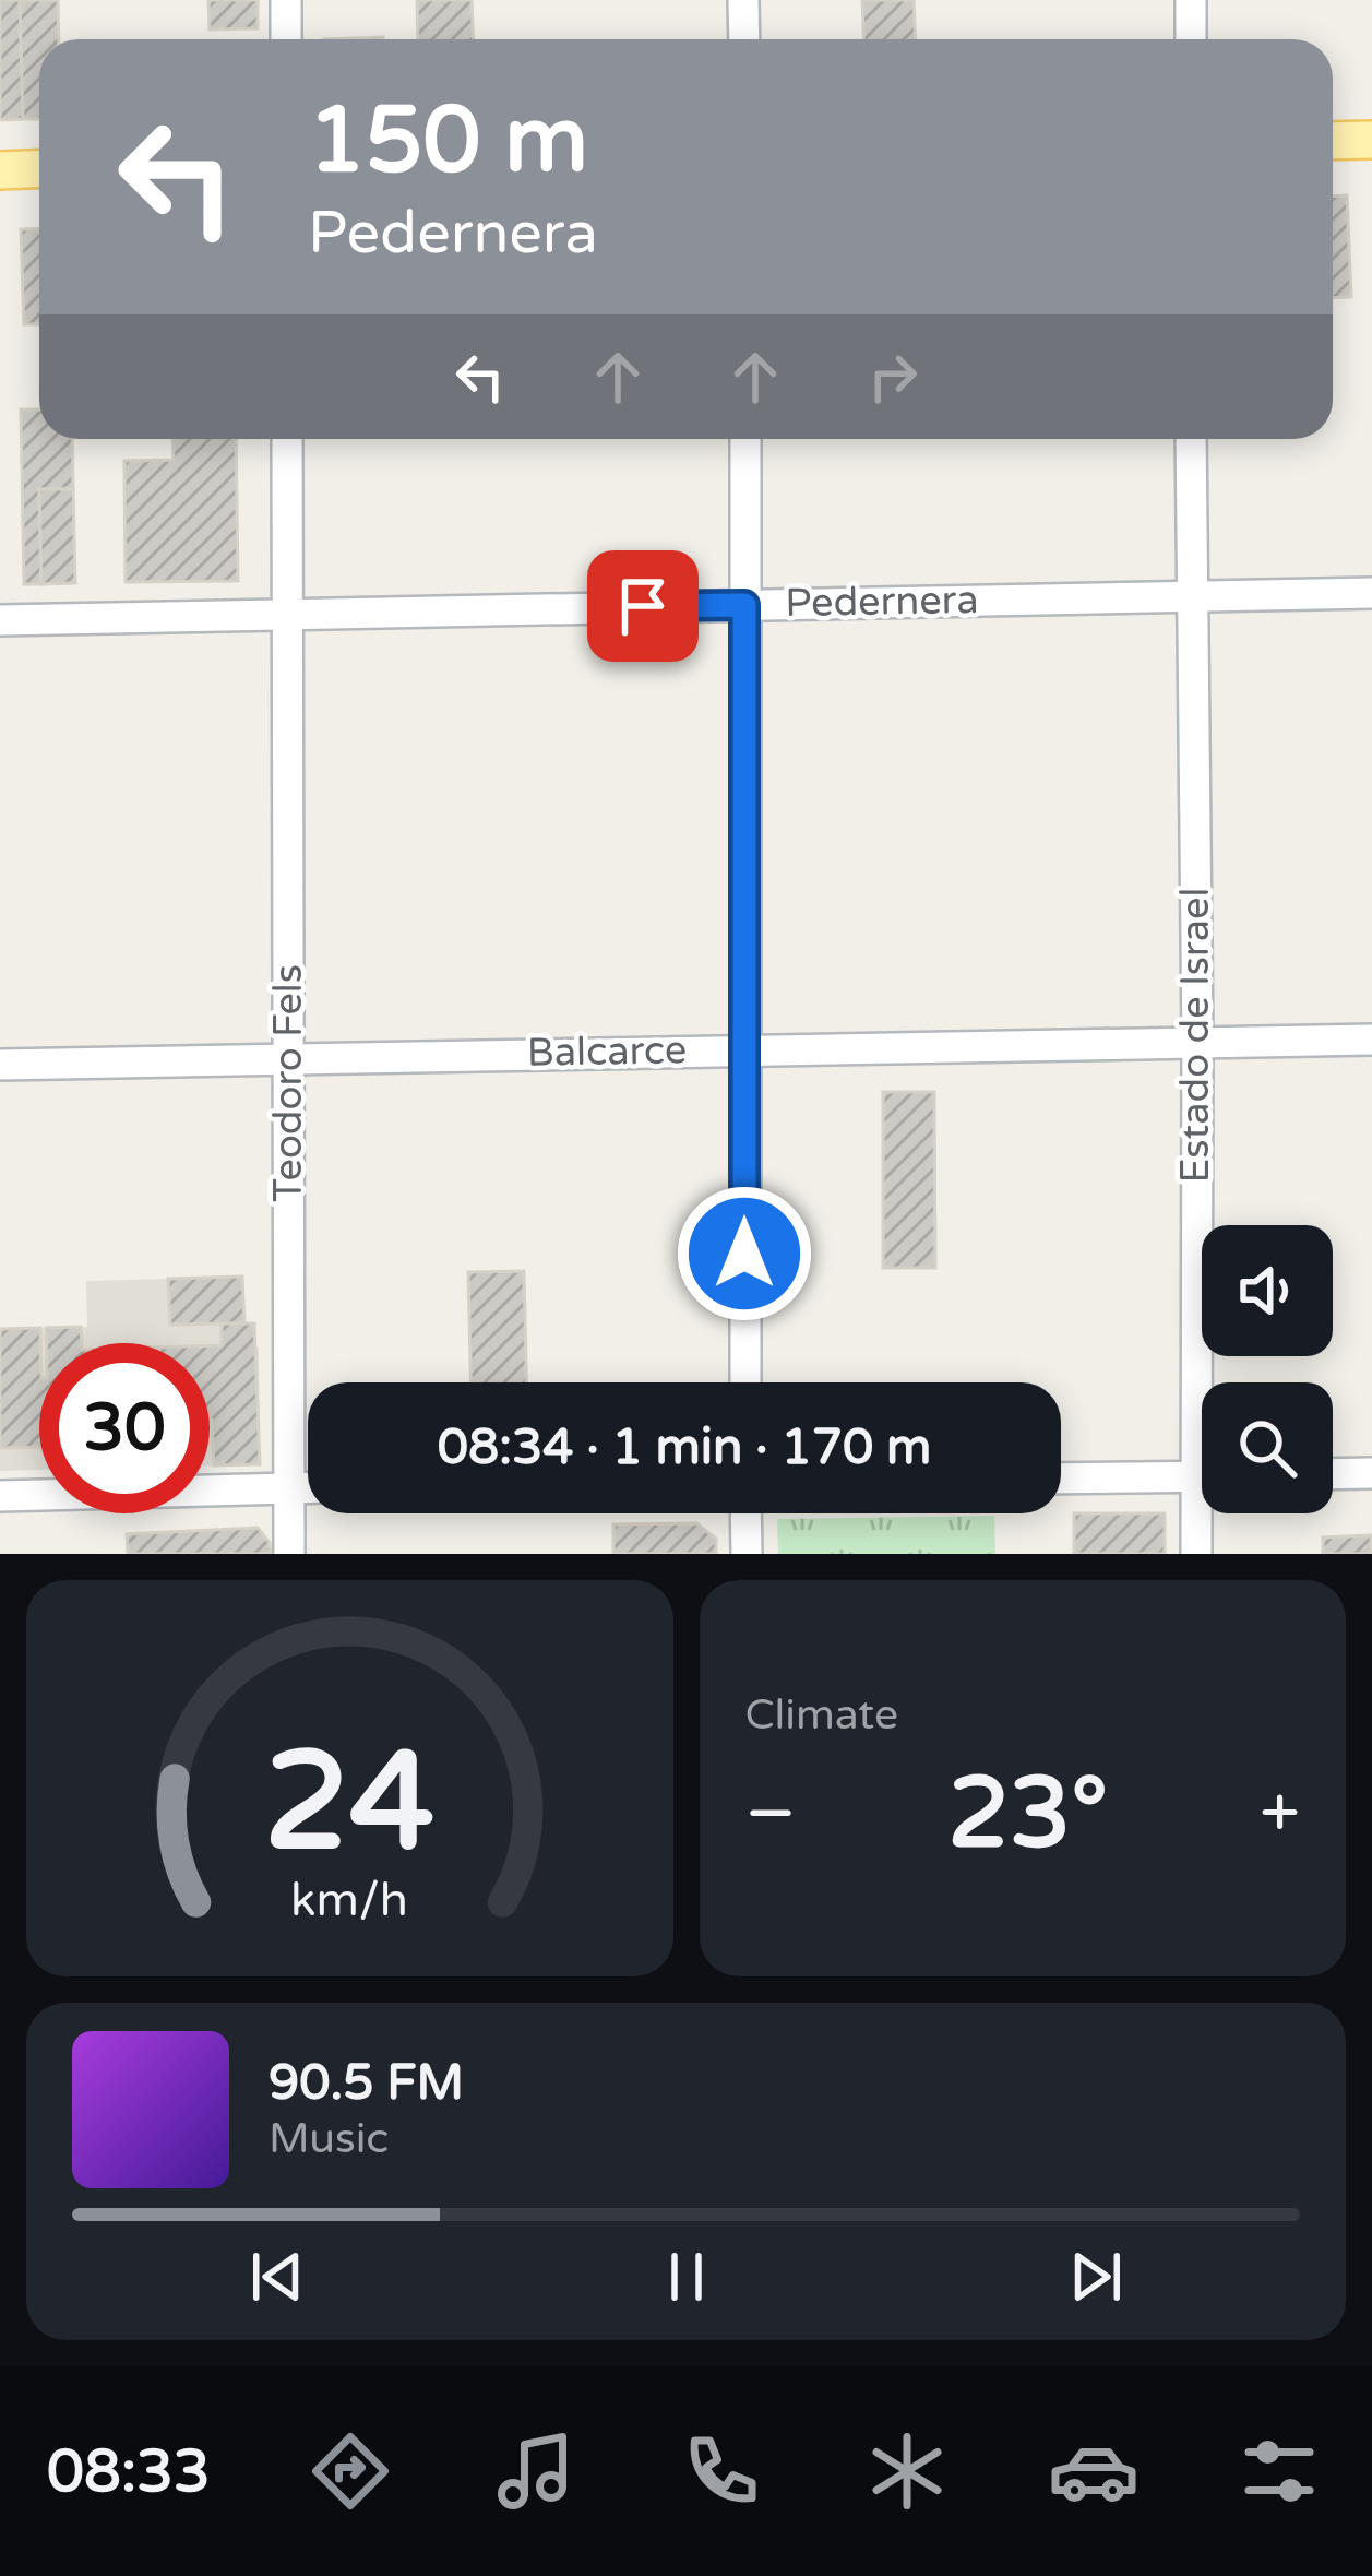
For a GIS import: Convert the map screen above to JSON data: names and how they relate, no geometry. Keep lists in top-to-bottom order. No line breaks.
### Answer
{"streets":{"street":["Pedernera","Estado de Israel","Balcarce","Teodoro Fels"]},"crossings":[["Pedernera","Estado de Israel"],["Pedernera","Teodoro Fels"],["Estado de Israel","Balcarce"],["Balcarce","Teodoro Fels"]],"page":{"turn":["150 m","Pedernera"],"limit":"30","trip":"08:34 · 1 min · 170 m","tile":"Climate","heat":["−","23°","+"],"song":["90.5 FM","Music"],"tabs":"08:33","gauge":["24","km/h"]}}
